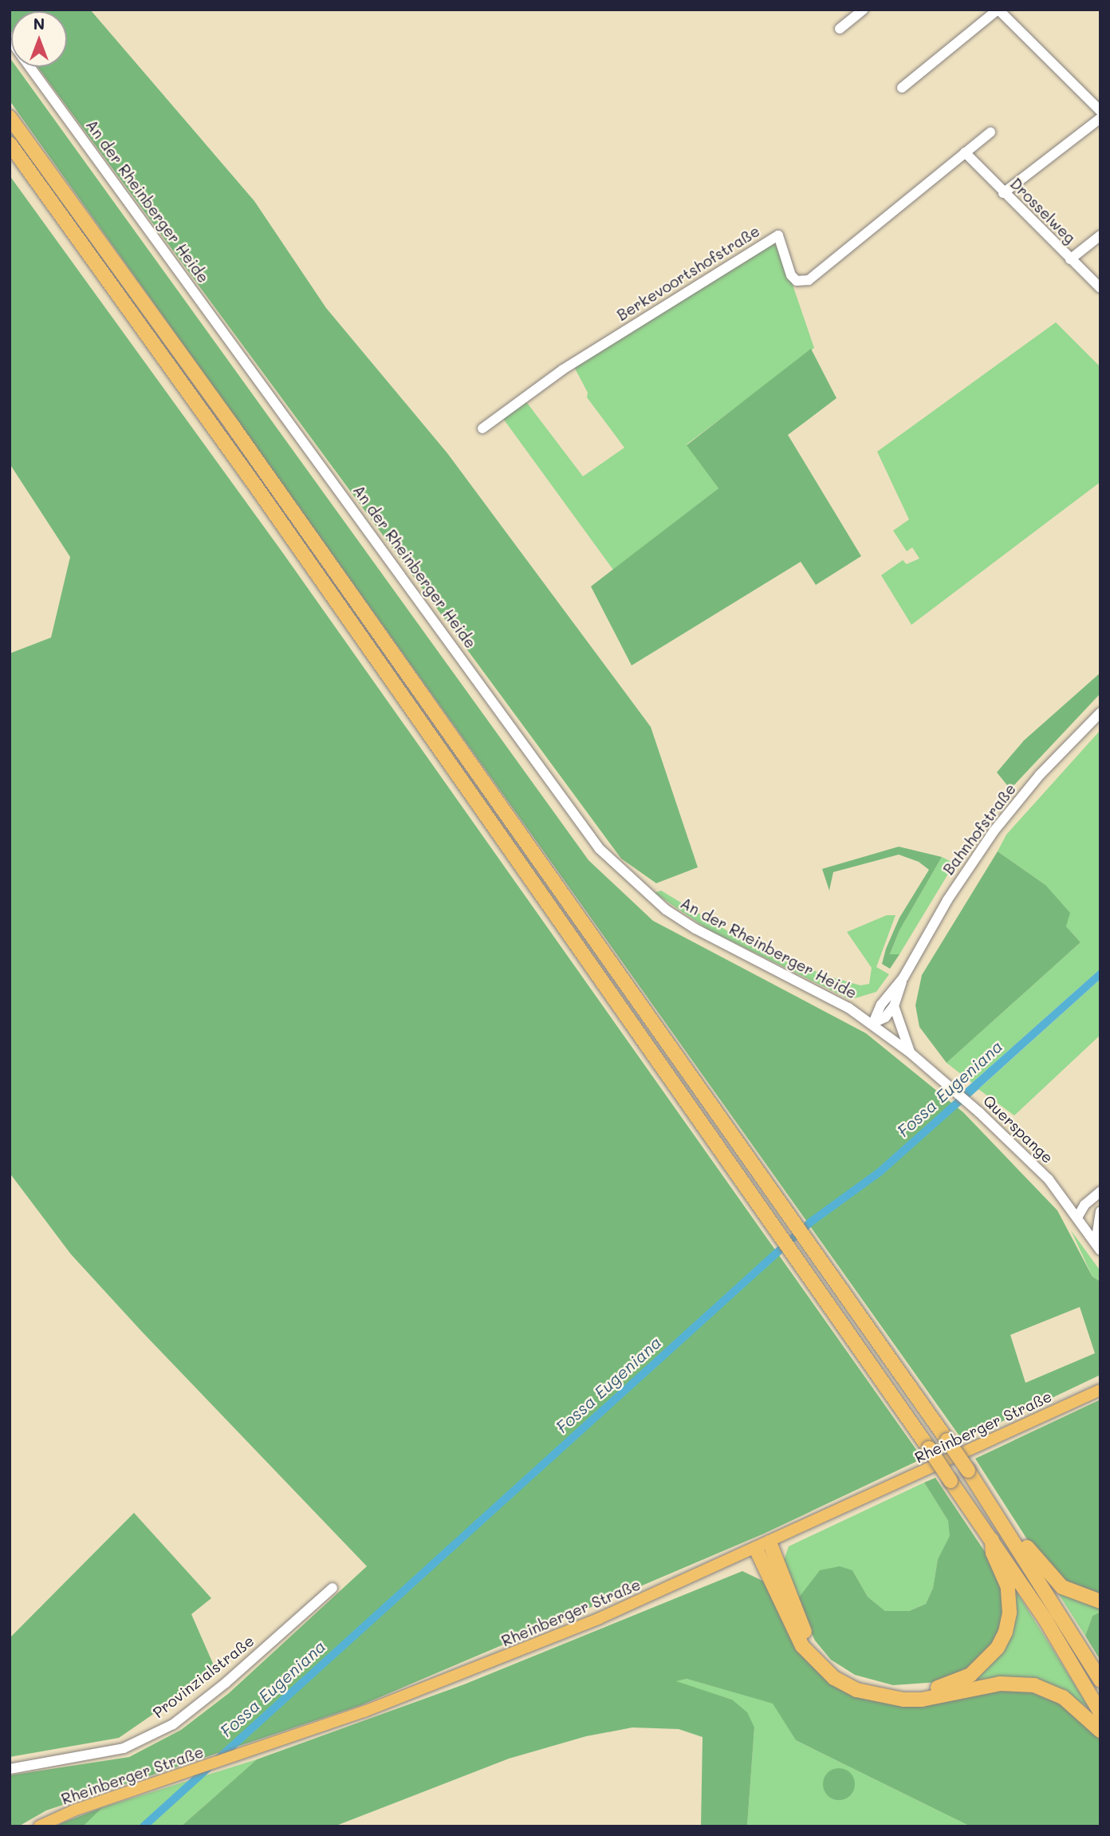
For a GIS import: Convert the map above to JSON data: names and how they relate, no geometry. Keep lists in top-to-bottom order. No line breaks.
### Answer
{"streets":{"main road":["Rheinberger Straße"],"street":["An der Rheinberger Heide","Drosselweg","Berkevoortshofstraße","Bahnhofstraße","Querspange","Provinzialstraße"]},"crossings":[["An der Rheinberger Heide","Bahnhofstraße"],["An der Rheinberger Heide","Querspange"],["Drosselweg","Berkevoortshofstraße"],["Bahnhofstraße","Querspange"]],"water":["Fossa Eugeniana"],"north":"top"}
